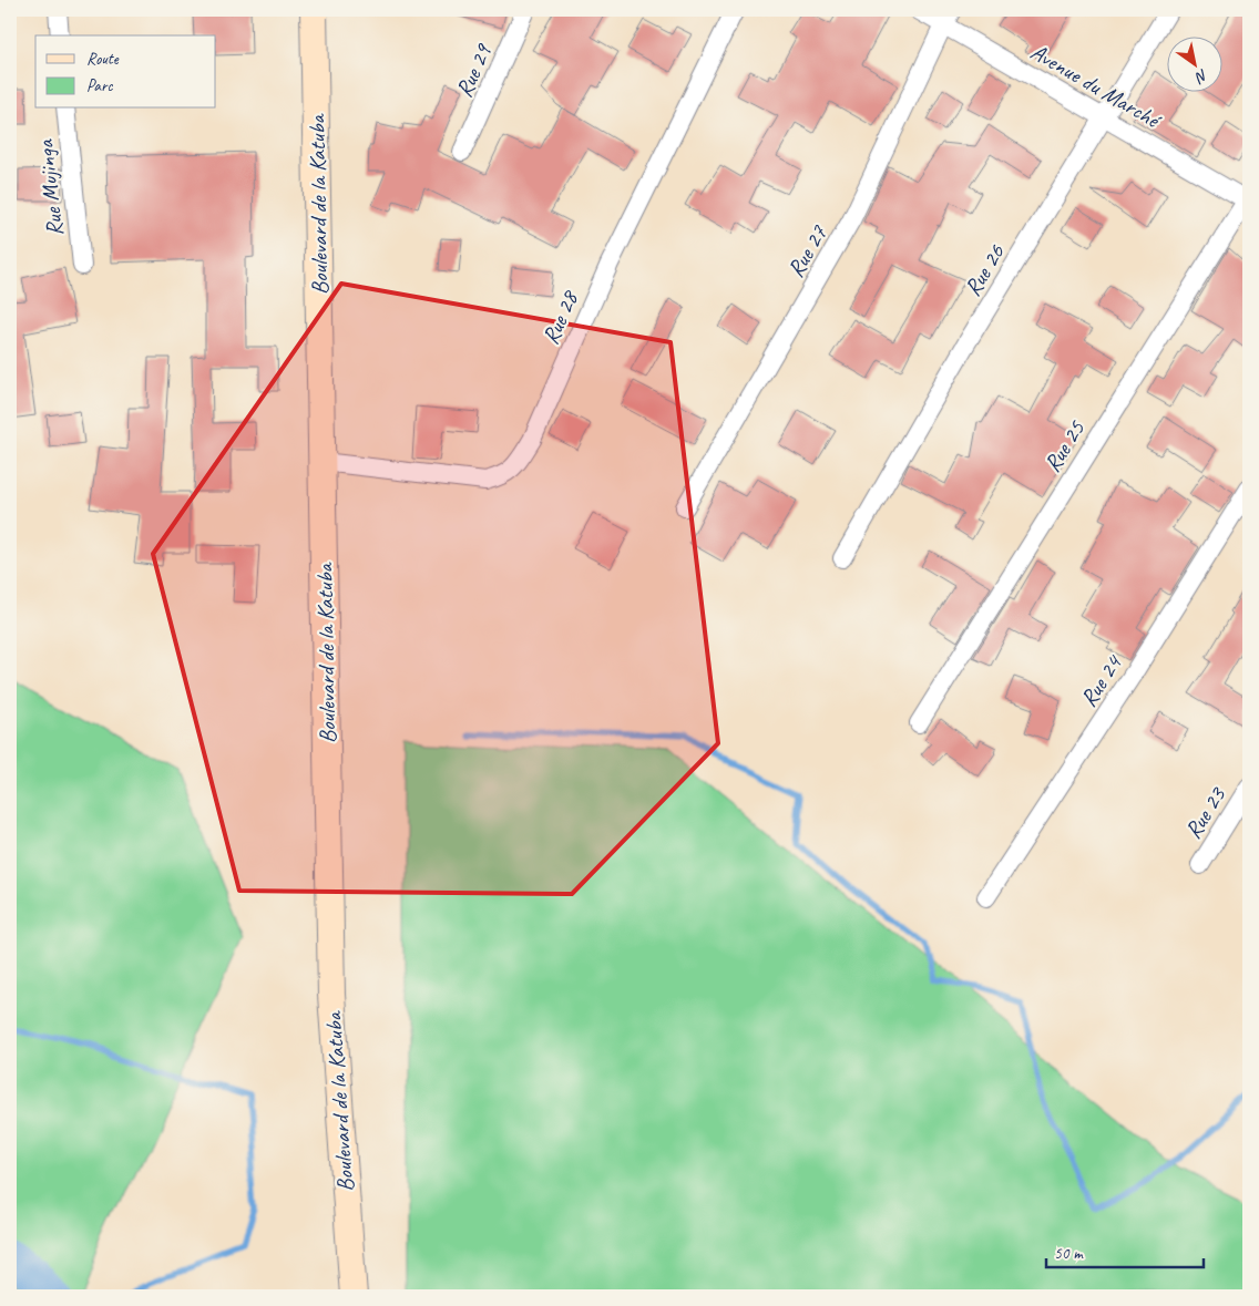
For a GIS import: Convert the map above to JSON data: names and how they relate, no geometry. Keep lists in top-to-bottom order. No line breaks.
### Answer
{"streets":{"street":["Rue 29","Avenue du Marché","Rue Mujinga","Boulevard de la Katuba","Rue 27","Rue 26","Rue 28","Rue 25","Rue 24","Rue 23"]},"crossings":[["Avenue du Marché","Rue 27"],["Avenue du Marché","Rue 26"],["Avenue du Marché","Rue 25"],["Boulevard de la Katuba","Rue 28"]],"legend":["Route","Parc"],"scale_bar":"50 m","north":"bottom right"}
